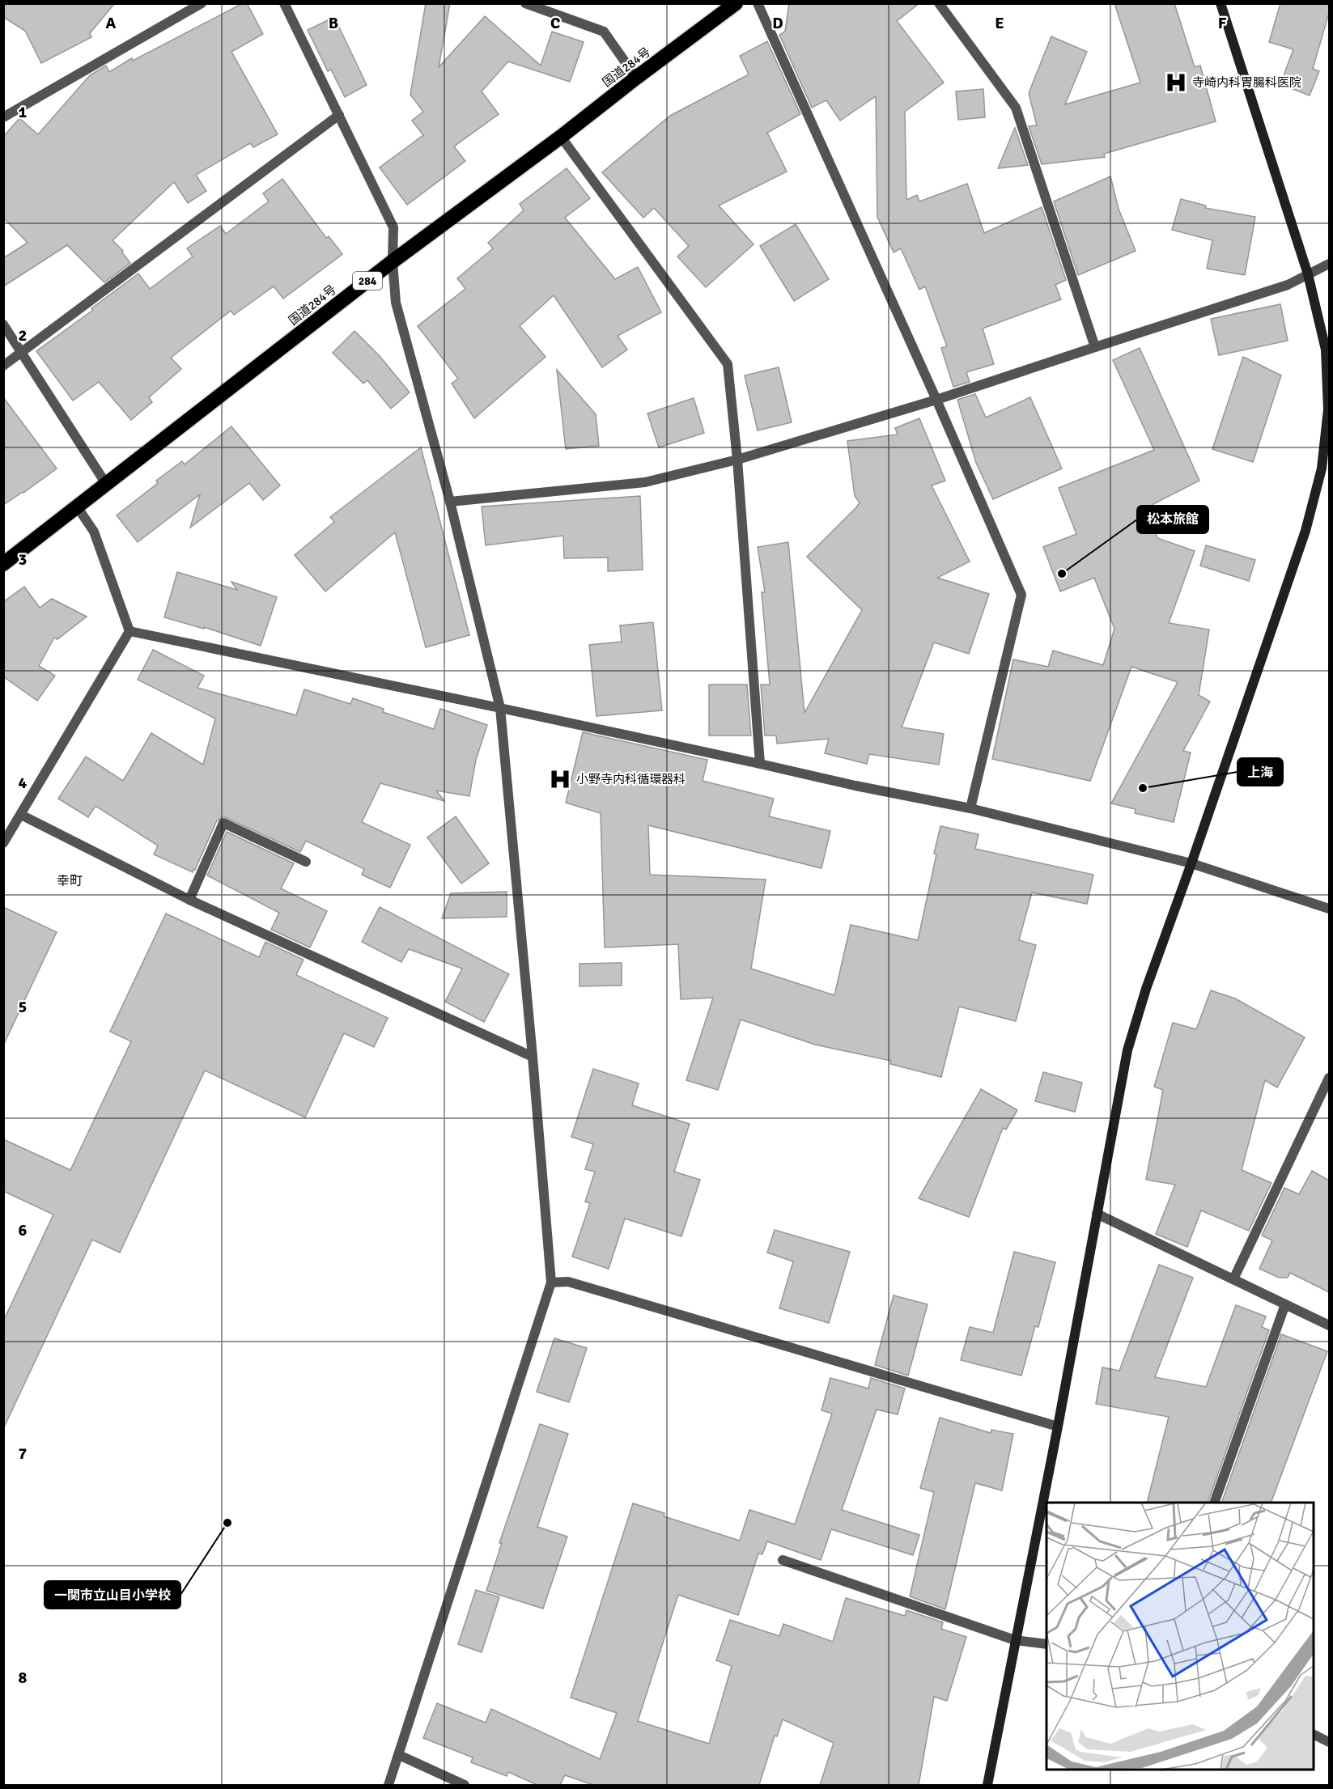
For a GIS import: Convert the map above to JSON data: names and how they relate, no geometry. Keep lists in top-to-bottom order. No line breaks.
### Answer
{"streets":{"highway":["国道284号","284"]},"districts":["幸町"],"places":{"hospital":["寺崎内科胃腸科医院","小野寺内科循環器科"],"other":["松本旅館","上海","一関市立山目小学校"]},"grid":{"columns":["A","B","C","D","E","F"],"rows":["1","2","3","4","5","6","7","8"]}}
